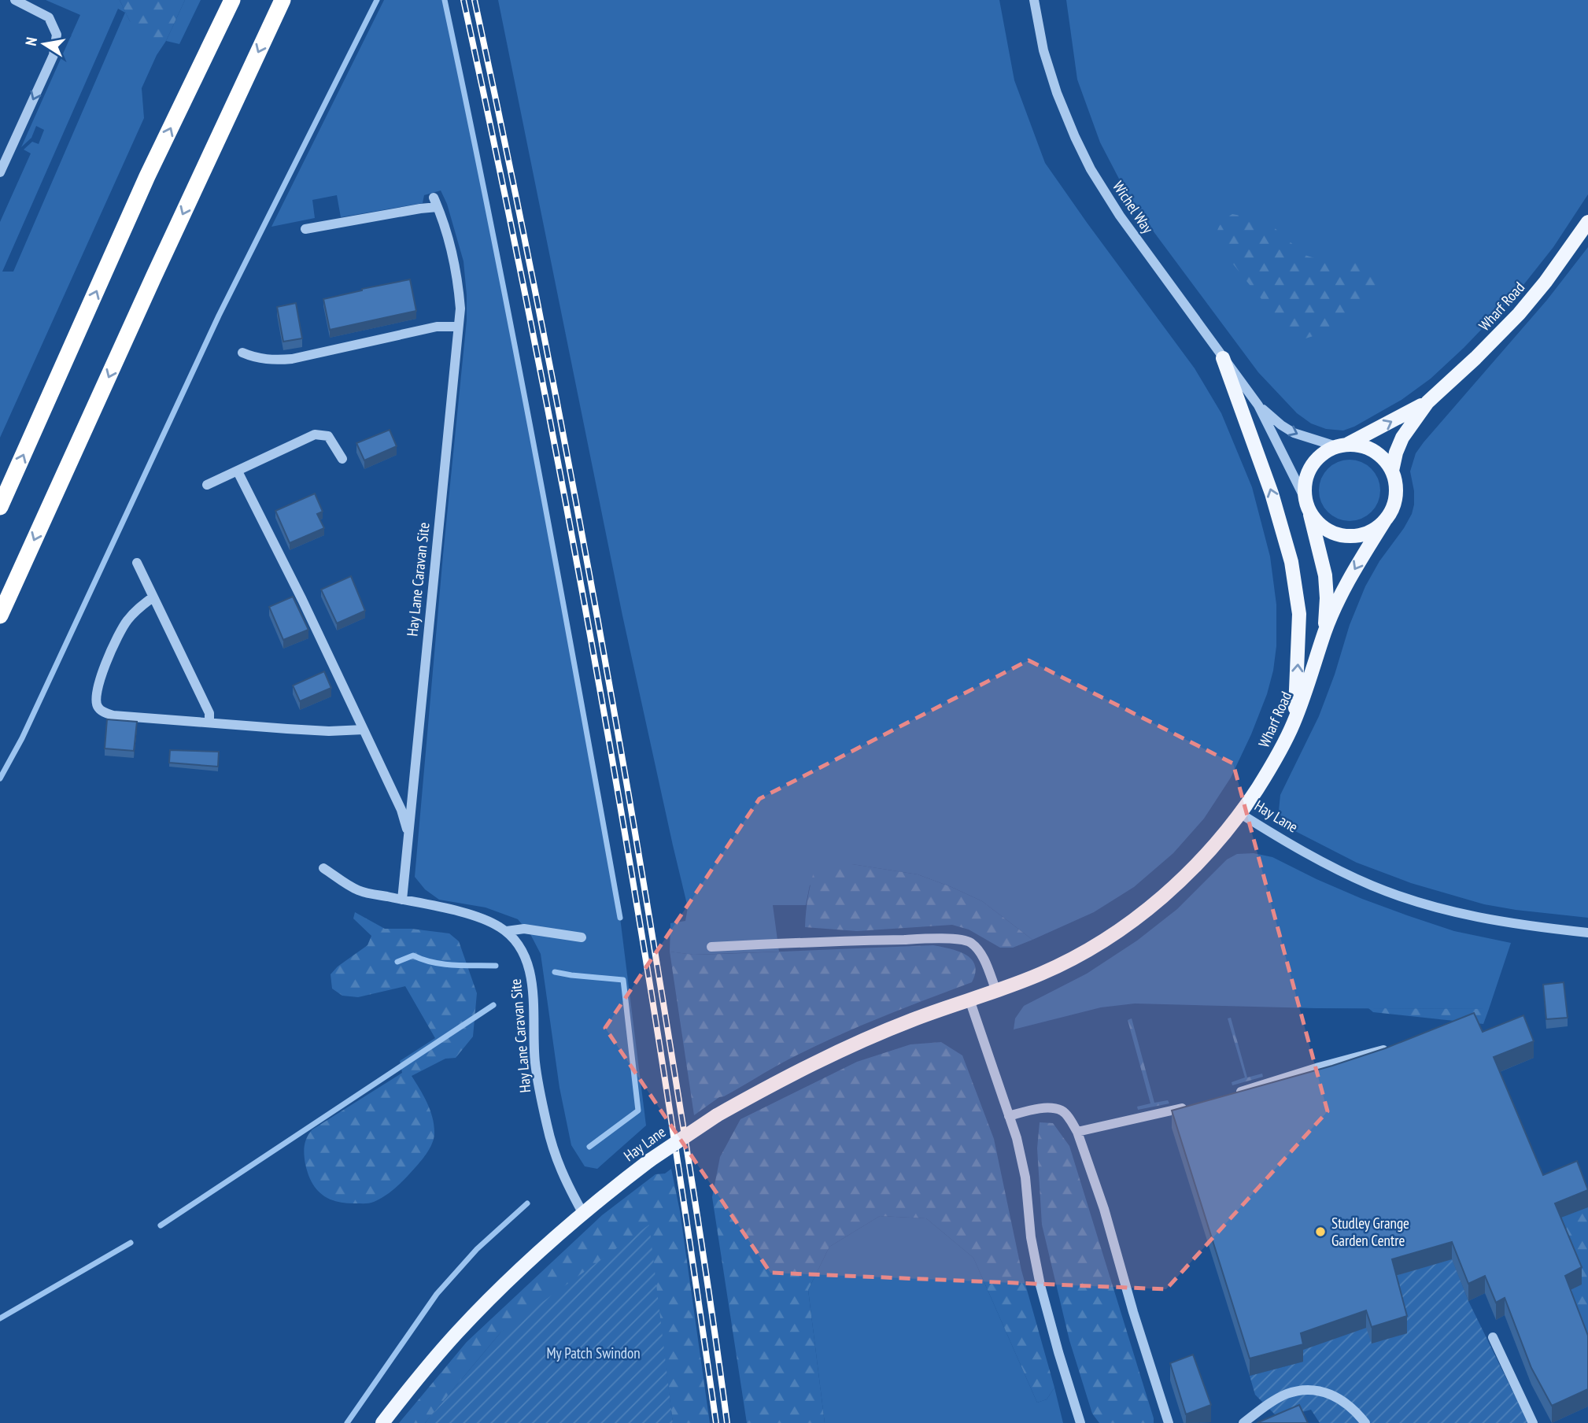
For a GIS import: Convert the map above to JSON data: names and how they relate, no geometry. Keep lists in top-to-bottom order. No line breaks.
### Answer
{"streets":{"main road":["Wharf Road","Hay Lane"],"street":["Wichel Way","Hay Lane Caravan Site"]},"crossings":[["Wichel Way","Wharf Road"],["Wharf Road","Hay Lane"],["Hay Lane Caravan Site","Hay Lane"]],"parks":["My Patch Swindon"],"places":["Studley Grange Garden Centre"],"north":"left"}
